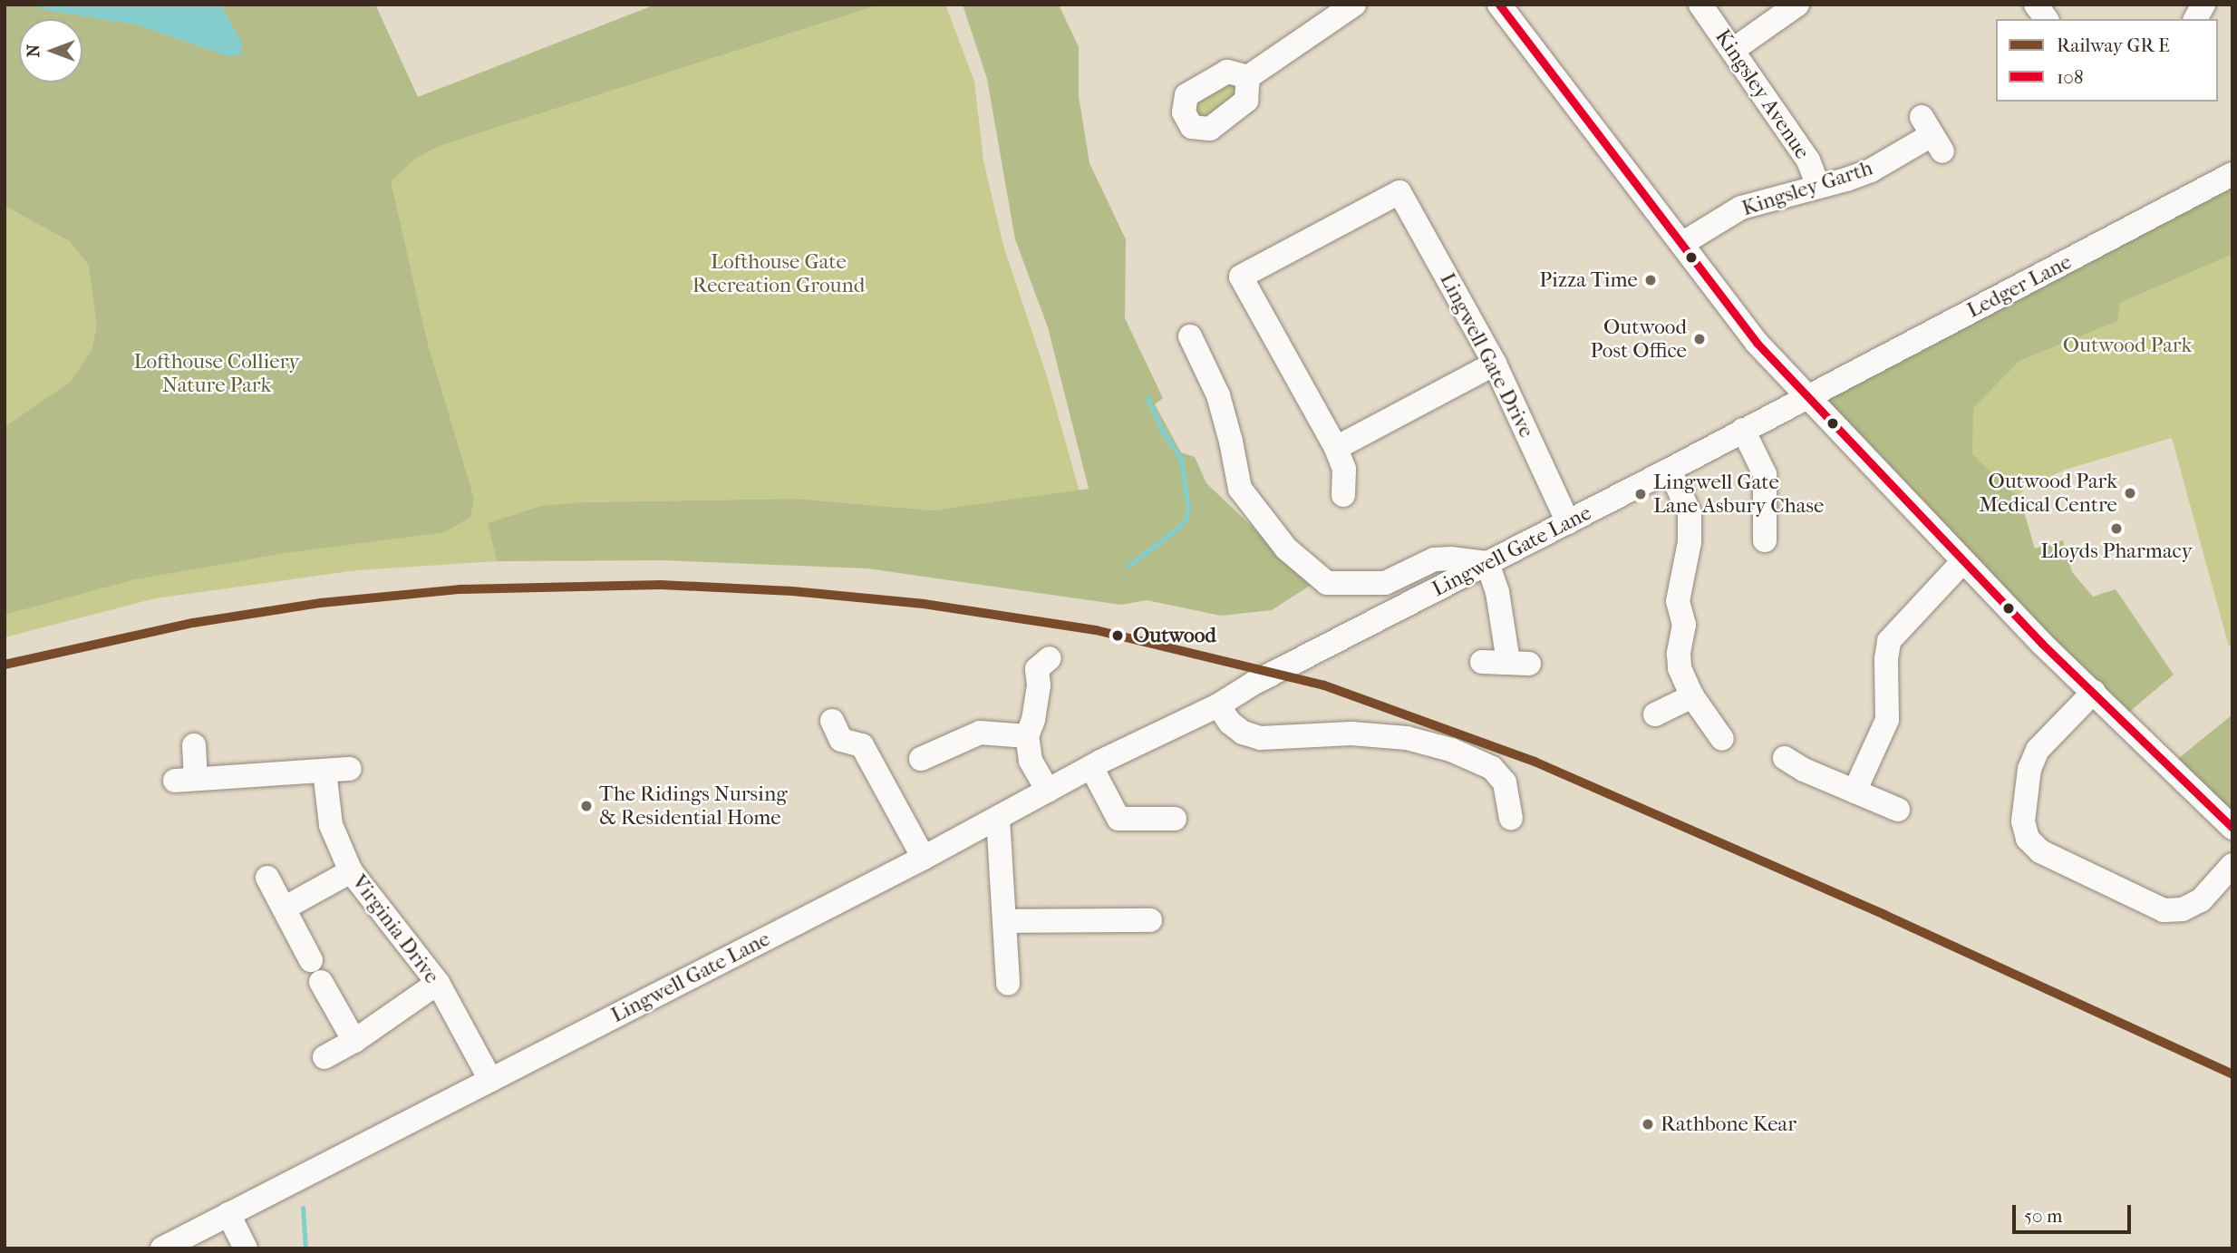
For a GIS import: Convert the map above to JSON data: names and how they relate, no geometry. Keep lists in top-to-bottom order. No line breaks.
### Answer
{"streets":{"street":["Kingsley Avenue","Kingsley Garth","Ledger Lane","Lingwell Gate Drive","Lingwell Gate Lane","Virginia Drive"]},"crossings":[["Kingsley Avenue","Kingsley Garth"],["Ledger Lane","Lingwell Gate Lane"],["Lingwell Gate Drive","Lingwell Gate Lane"],["Lingwell Gate Lane","Virginia Drive"]],"parks":["Lofthouse Gate Recreation Ground","Outwood Park","Lofthouse Colliery Nature Park"],"places":["Pizza Time","Outwood Post Office","Outwood Park Medical Centre","Lingwell Gate Lane Asbury Chase","Lloyds Pharmacy","Outwood","The Ridings Nursing & Residential Home","Rathbone Kear"],"lines":["transit line 108"],"legend":["Railway GR E","108"],"scale_bar":"50 m","north":"left"}
